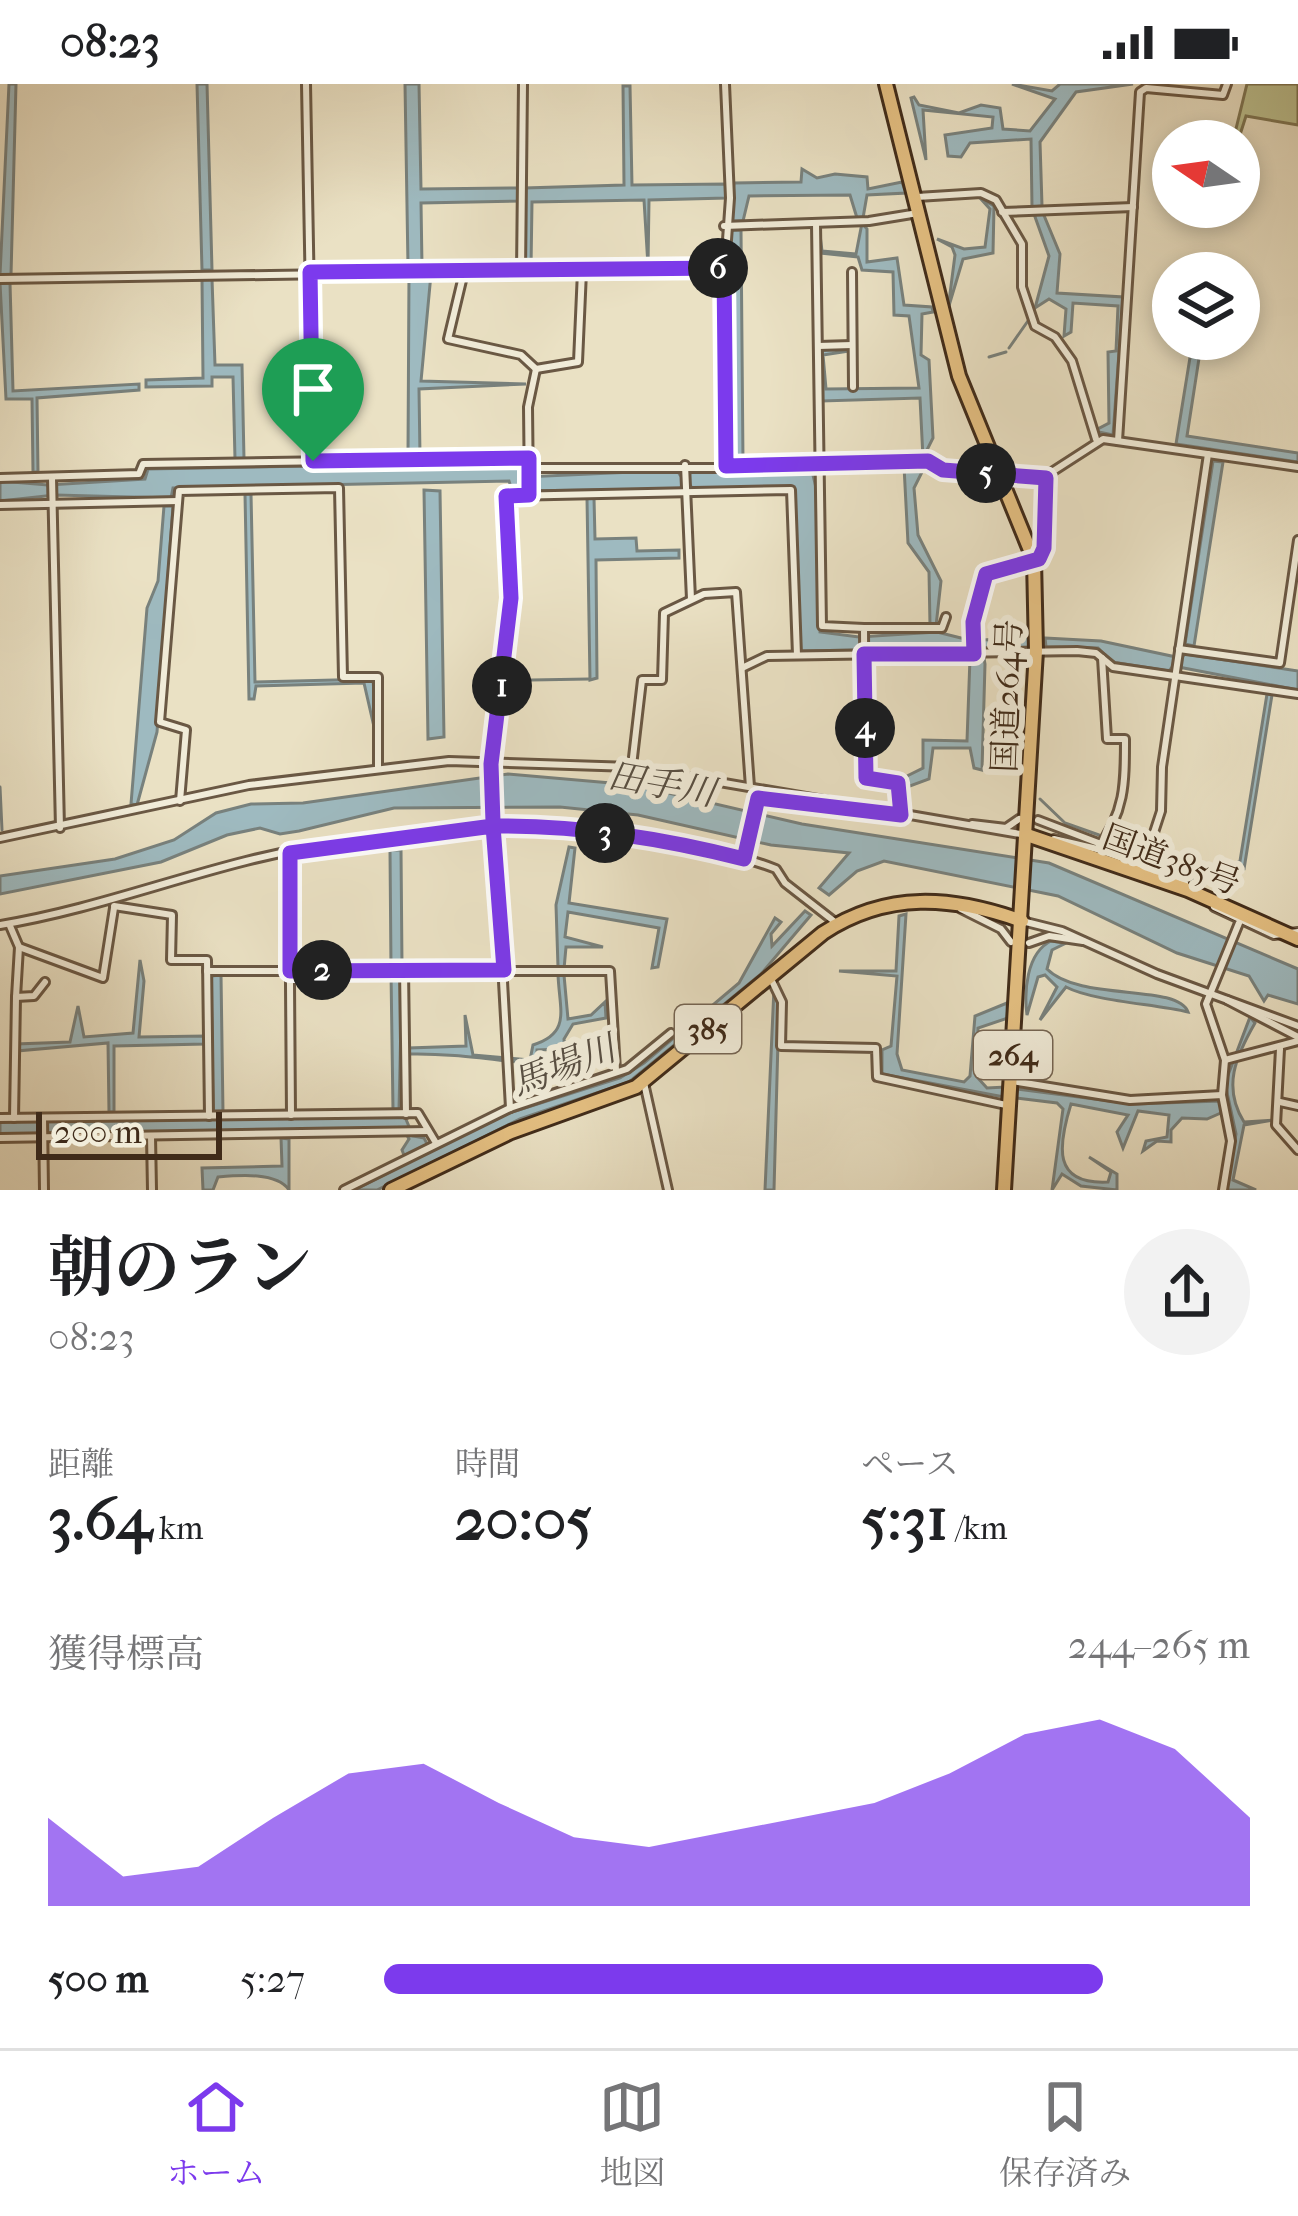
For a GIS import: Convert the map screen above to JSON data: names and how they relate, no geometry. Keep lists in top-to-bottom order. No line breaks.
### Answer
{"streets":{"highway":["国道264号","国道385号","385","264"]},"crossings":[["国道264号","国道385号"],["国道264号","385"]],"water":["田手川","馬場川"],"scale_bar":"200 m","north":"left","page":{"status":"08:23","pins":["6","5","1","4","3","2"],"scale":"200 m","heading":["朝のラン","08:23"],"stats":[["距離","3.64 km"],["時間","20:05"],["ペース","5:31 /km"]],"chart":["獲得標高","244–265 m"],"list":[{"name":"500 m","note":"5:27"}],"tabs":["ホーム","地図","保存済み"]}}
